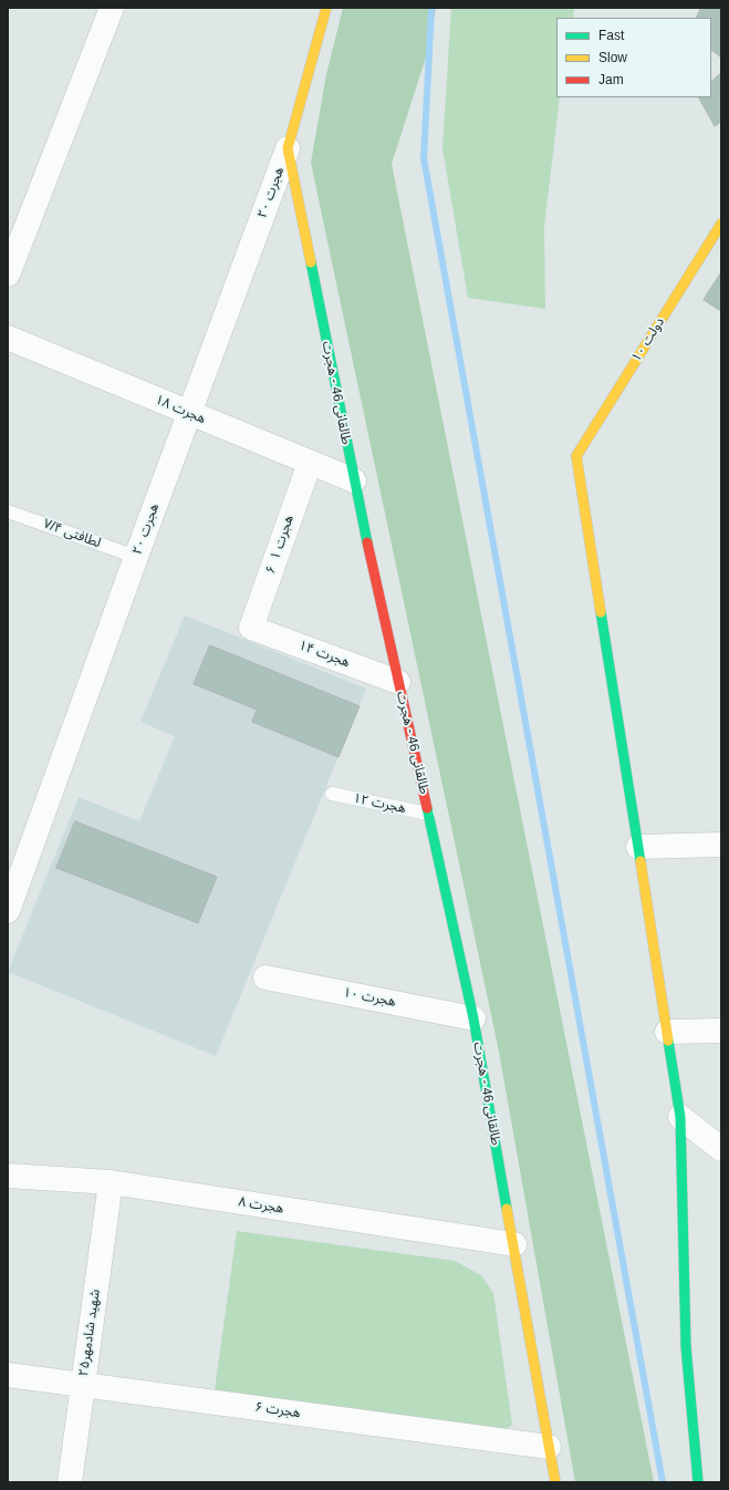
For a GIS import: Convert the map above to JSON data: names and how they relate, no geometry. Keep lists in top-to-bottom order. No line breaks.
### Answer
{"streets":{"street":["هجرت ۲۰","دولت ۱۰","طالقانی 46 - هجرت","هجرت ۱۸","هجرت ۱ ‍ ۶","هجرت ۱۴","هجرت ۱۰","هجرت ۸","شهید شادمهر۲۵","هجرت ۶"],"lane":["لطافتی ۷/۴","هجرت ۱۲"]},"crossings":[["هجرت ۲۰","طالقانی 46 - هجرت"],["هجرت ۲۰","هجرت ۱۸"],["هجرت ۲۰","لطافتی ۷/۴"],["طالقانی 46 - هجرت","هجرت ۱۸"],["طالقانی 46 - هجرت","هجرت ۱۴"],["طالقانی 46 - هجرت","هجرت ۱۲"],["طالقانی 46 - هجرت","هجرت ۱۰"],["طالقانی 46 - هجرت","هجرت ۸"],["طالقانی 46 - هجرت","هجرت ۶"],["هجرت ۱۸","هجرت ۱ ‍ ۶"],["هجرت ۱ ‍ ۶","هجرت ۱۴"],["هجرت ۸","شهید شادمهر۲۵"],["شهید شادمهر۲۵","هجرت ۶"]],"legend":["Fast","Slow","Jam"]}
